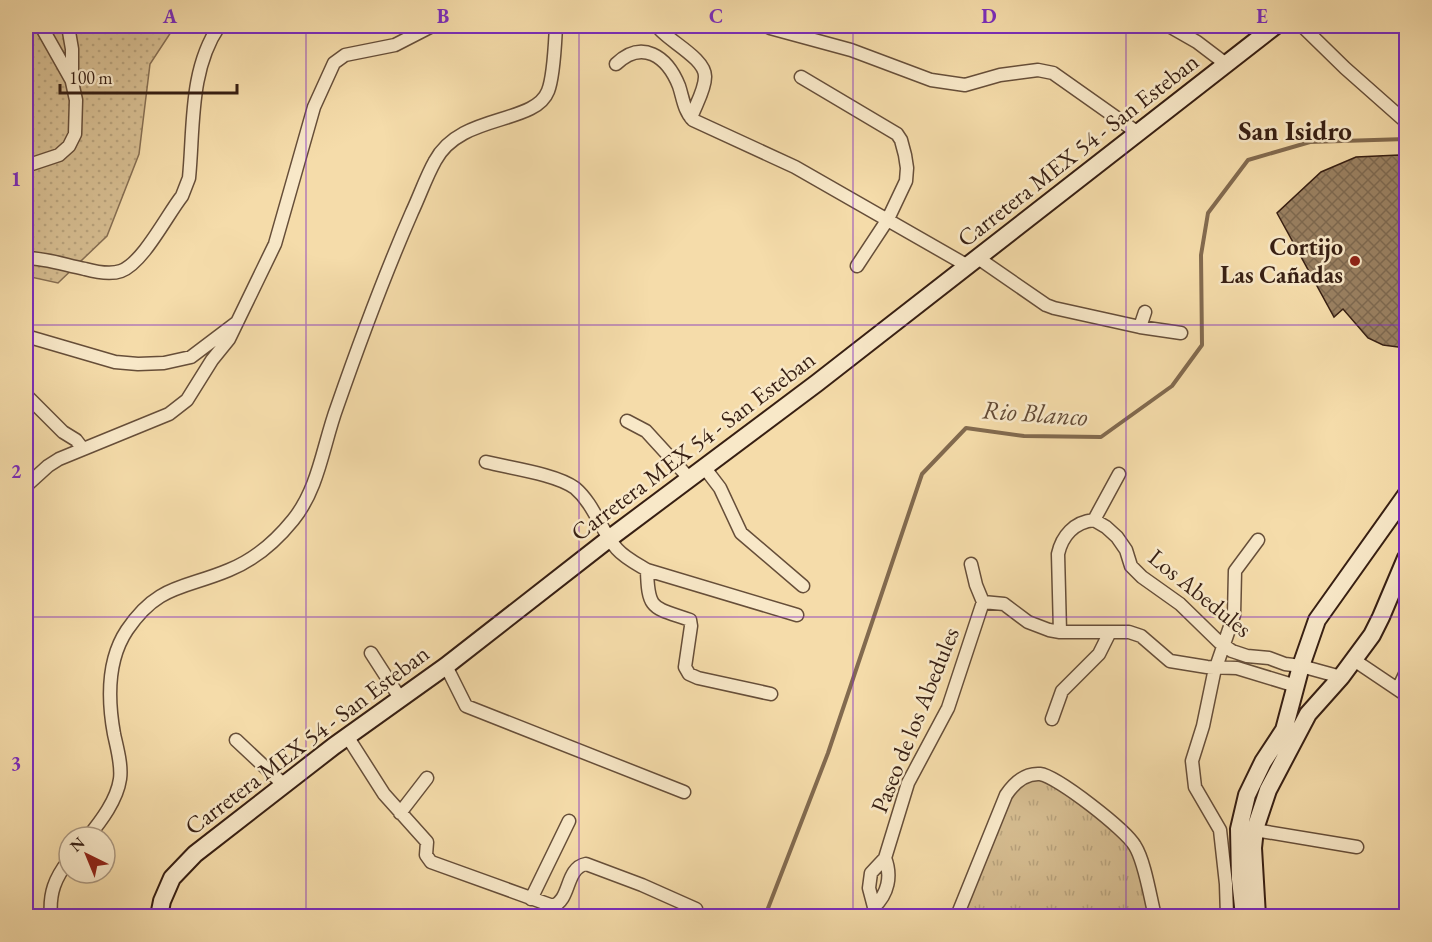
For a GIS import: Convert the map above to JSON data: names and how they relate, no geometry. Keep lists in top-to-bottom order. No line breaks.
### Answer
{"streets":{"street":["Carretera MEX 54 - San Esteban","Los Abedules","Paseo de los Abedules"]},"crossings":[["Los Abedules","Paseo de los Abedules"]],"districts":["San Isidro"],"water":["Rio Blanco"],"places":["Cortijo Las Cañadas"],"scale_bar":"100 m","north":"top left","grid":{"columns":["A","B","C","D","E"],"rows":["1","2","3"]}}
